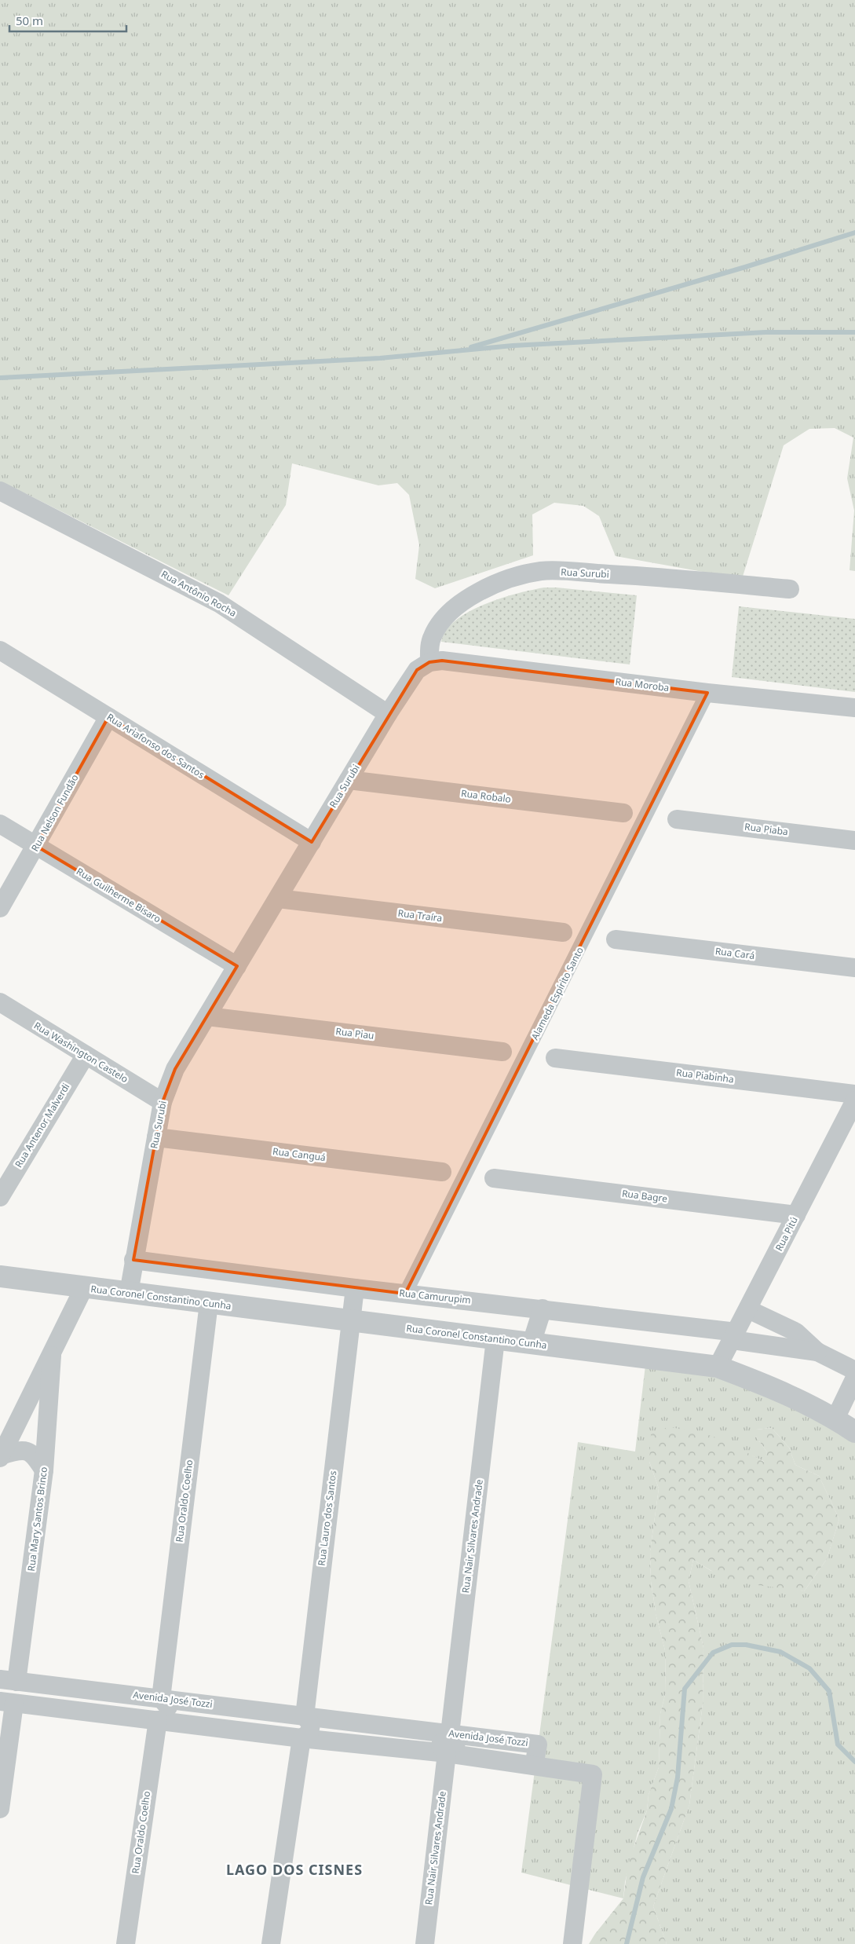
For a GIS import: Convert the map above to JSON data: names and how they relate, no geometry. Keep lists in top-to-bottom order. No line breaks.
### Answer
{"streets":{"street":["Rua Surubi","Rua Antônio Rocha","Rua Moroba","Rua Ariafonso dos Santos","Rua Robalo","Rua Nelson Fundão","Rua Piaba","Rua Guilherme Bisaro","Rua Traíra","Rua Cará","Alameda Espírito Santo","Rua Piau","Rua Washington Castelo","Rua Piabinha","Rua Antenor Malverdi","Rua Canguá","Rua Bagre","Rua Pitú","Rua Camurupim","Rua Coronel Constantino Cunha","Rua Oraldo Coelho","Rua Lauro dos Santos","Rua Mary Santos Brinco","Rua Nair Silvares Andrade","Avenida José Tozzi"]},"crossings":[["Rua Surubi","Rua Antônio Rocha"],["Rua Surubi","Rua Moroba"],["Rua Surubi","Rua Ariafonso dos Santos"],["Rua Surubi","Rua Robalo"],["Rua Surubi","Rua Guilherme Bisaro"],["Rua Surubi","Rua Traíra"],["Rua Surubi","Rua Piau"],["Rua Surubi","Rua Washington Castelo"],["Rua Surubi","Rua Canguá"],["Rua Surubi","Rua Camurupim"],["Rua Surubi","Rua Coronel Constantino Cunha"],["Rua Moroba","Alameda Espírito Santo"],["Rua Ariafonso dos Santos","Rua Nelson Fundão"],["Rua Nelson Fundão","Rua Guilherme Bisaro"],["Alameda Espírito Santo","Rua Camurupim"],["Rua Washington Castelo","Rua Antenor Malverdi"],["Rua Bagre","Rua Pitú"],["Rua Pitú","Rua Camurupim"],["Rua Pitú","Rua Coronel Constantino Cunha"],["Rua Camurupim","Rua Lauro dos Santos"],["Rua Coronel Constantino Cunha","Rua Oraldo Coelho"],["Rua Coronel Constantino Cunha","Rua Lauro dos Santos"],["Rua Coronel Constantino Cunha","Rua Mary Santos Brinco"],["Rua Coronel Constantino Cunha","Rua Nair Silvares Andrade"],["Rua Oraldo Coelho","Avenida José Tozzi"],["Rua Lauro dos Santos","Avenida José Tozzi"],["Rua Mary Santos Brinco","Avenida José Tozzi"],["Rua Nair Silvares Andrade","Avenida José Tozzi"]],"districts":["LAGO DOS CISNES"],"scale_bar":"50 m"}
